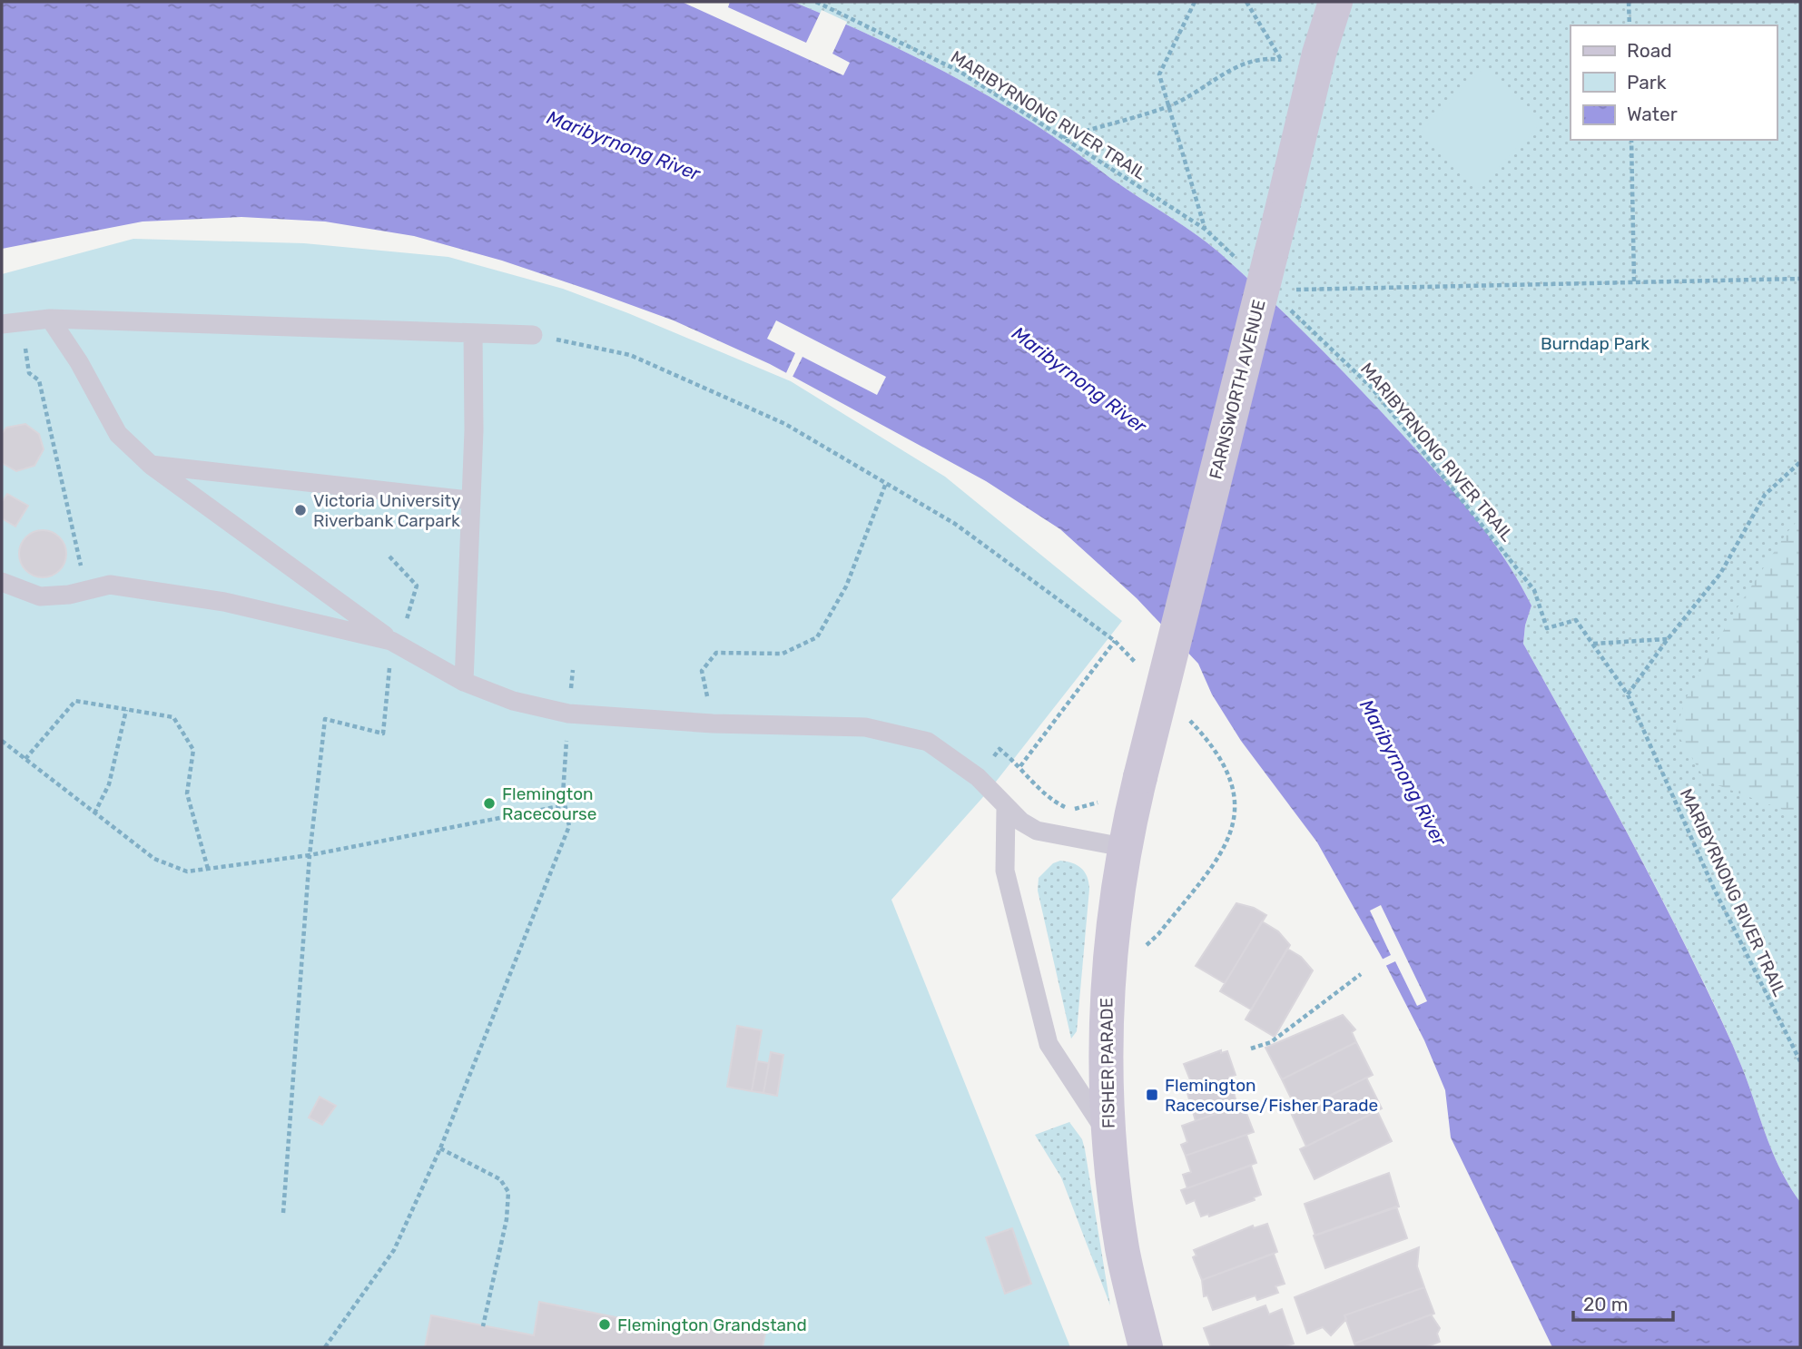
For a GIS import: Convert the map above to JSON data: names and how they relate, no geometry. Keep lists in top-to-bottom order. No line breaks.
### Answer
{"streets":{"main road":["FARNSWORTH AVENUE","FISHER PARADE"],"path":["MARIBYRNONG RIVER TRAIL"]},"crossings":[["FARNSWORTH AVENUE","FISHER PARADE"]],"water":["Maribyrnong River"],"parks":["Burndap Park"],"places":{"other":["Victoria University Riverbank Carpark","Flemington Racecourse","Flemington Grandstand"],"transit":["Flemington Racecourse/Fisher Parade"]},"legend":["Road","Park","Water"],"scale_bar":"20 m"}
